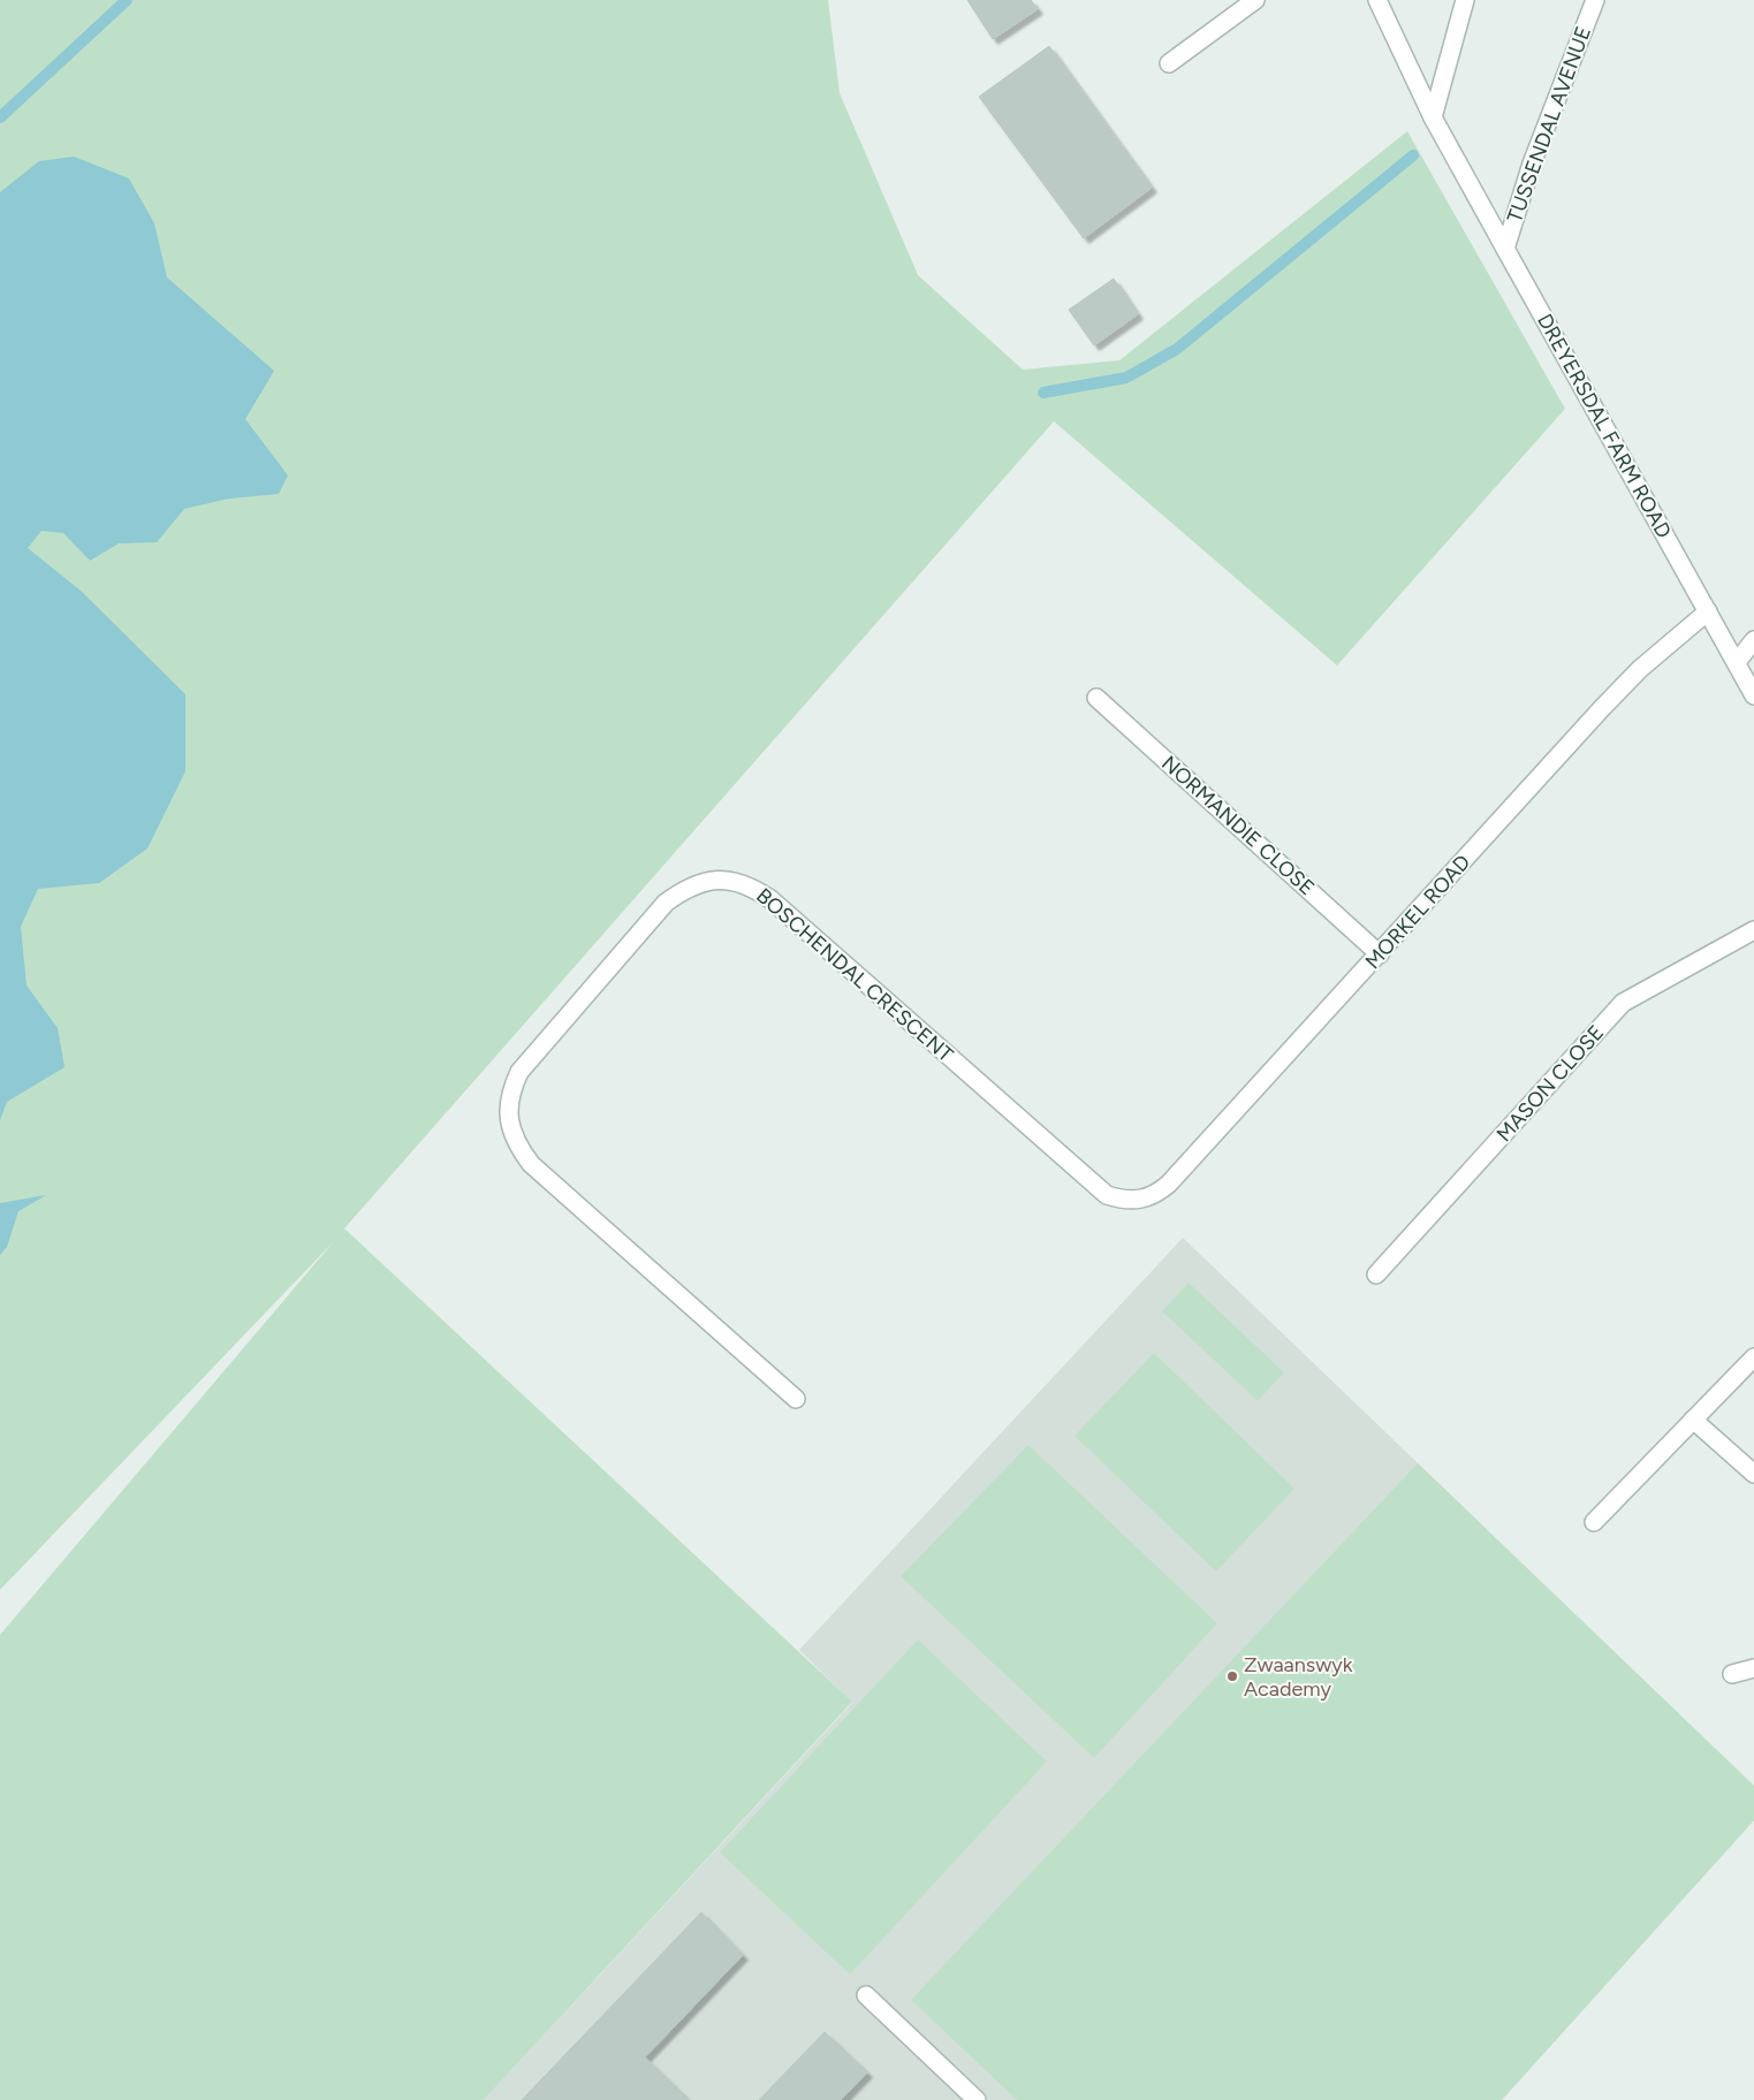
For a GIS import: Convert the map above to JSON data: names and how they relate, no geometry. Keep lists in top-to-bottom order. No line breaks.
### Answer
{"streets":{"street":["TUSSENDAL AVENUE","DREYERSDAL FARM ROAD","NORMANDIE CLOSE","MORKEL ROAD","BOSCHENDAL CRESCENT","MASON CLOSE"]},"crossings":[["TUSSENDAL AVENUE","DREYERSDAL FARM ROAD"],["DREYERSDAL FARM ROAD","MORKEL ROAD"],["NORMANDIE CLOSE","MORKEL ROAD"],["MORKEL ROAD","BOSCHENDAL CRESCENT"]],"places":["Zwaanswyk Academy"]}
